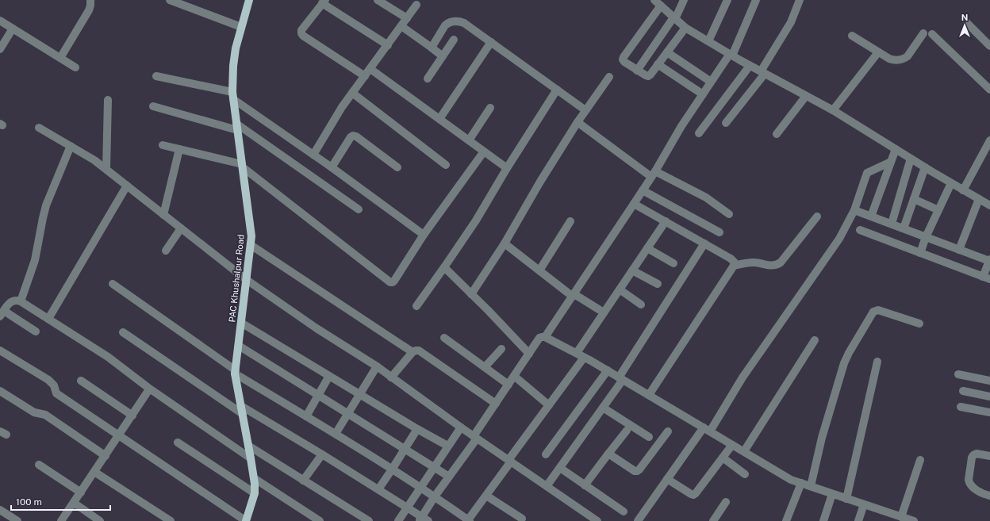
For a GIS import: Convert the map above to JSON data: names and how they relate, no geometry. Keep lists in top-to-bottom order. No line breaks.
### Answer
{"streets":{"main road":["PAC Khushalpur Road"]},"scale_bar":"100 m","north":"top"}
